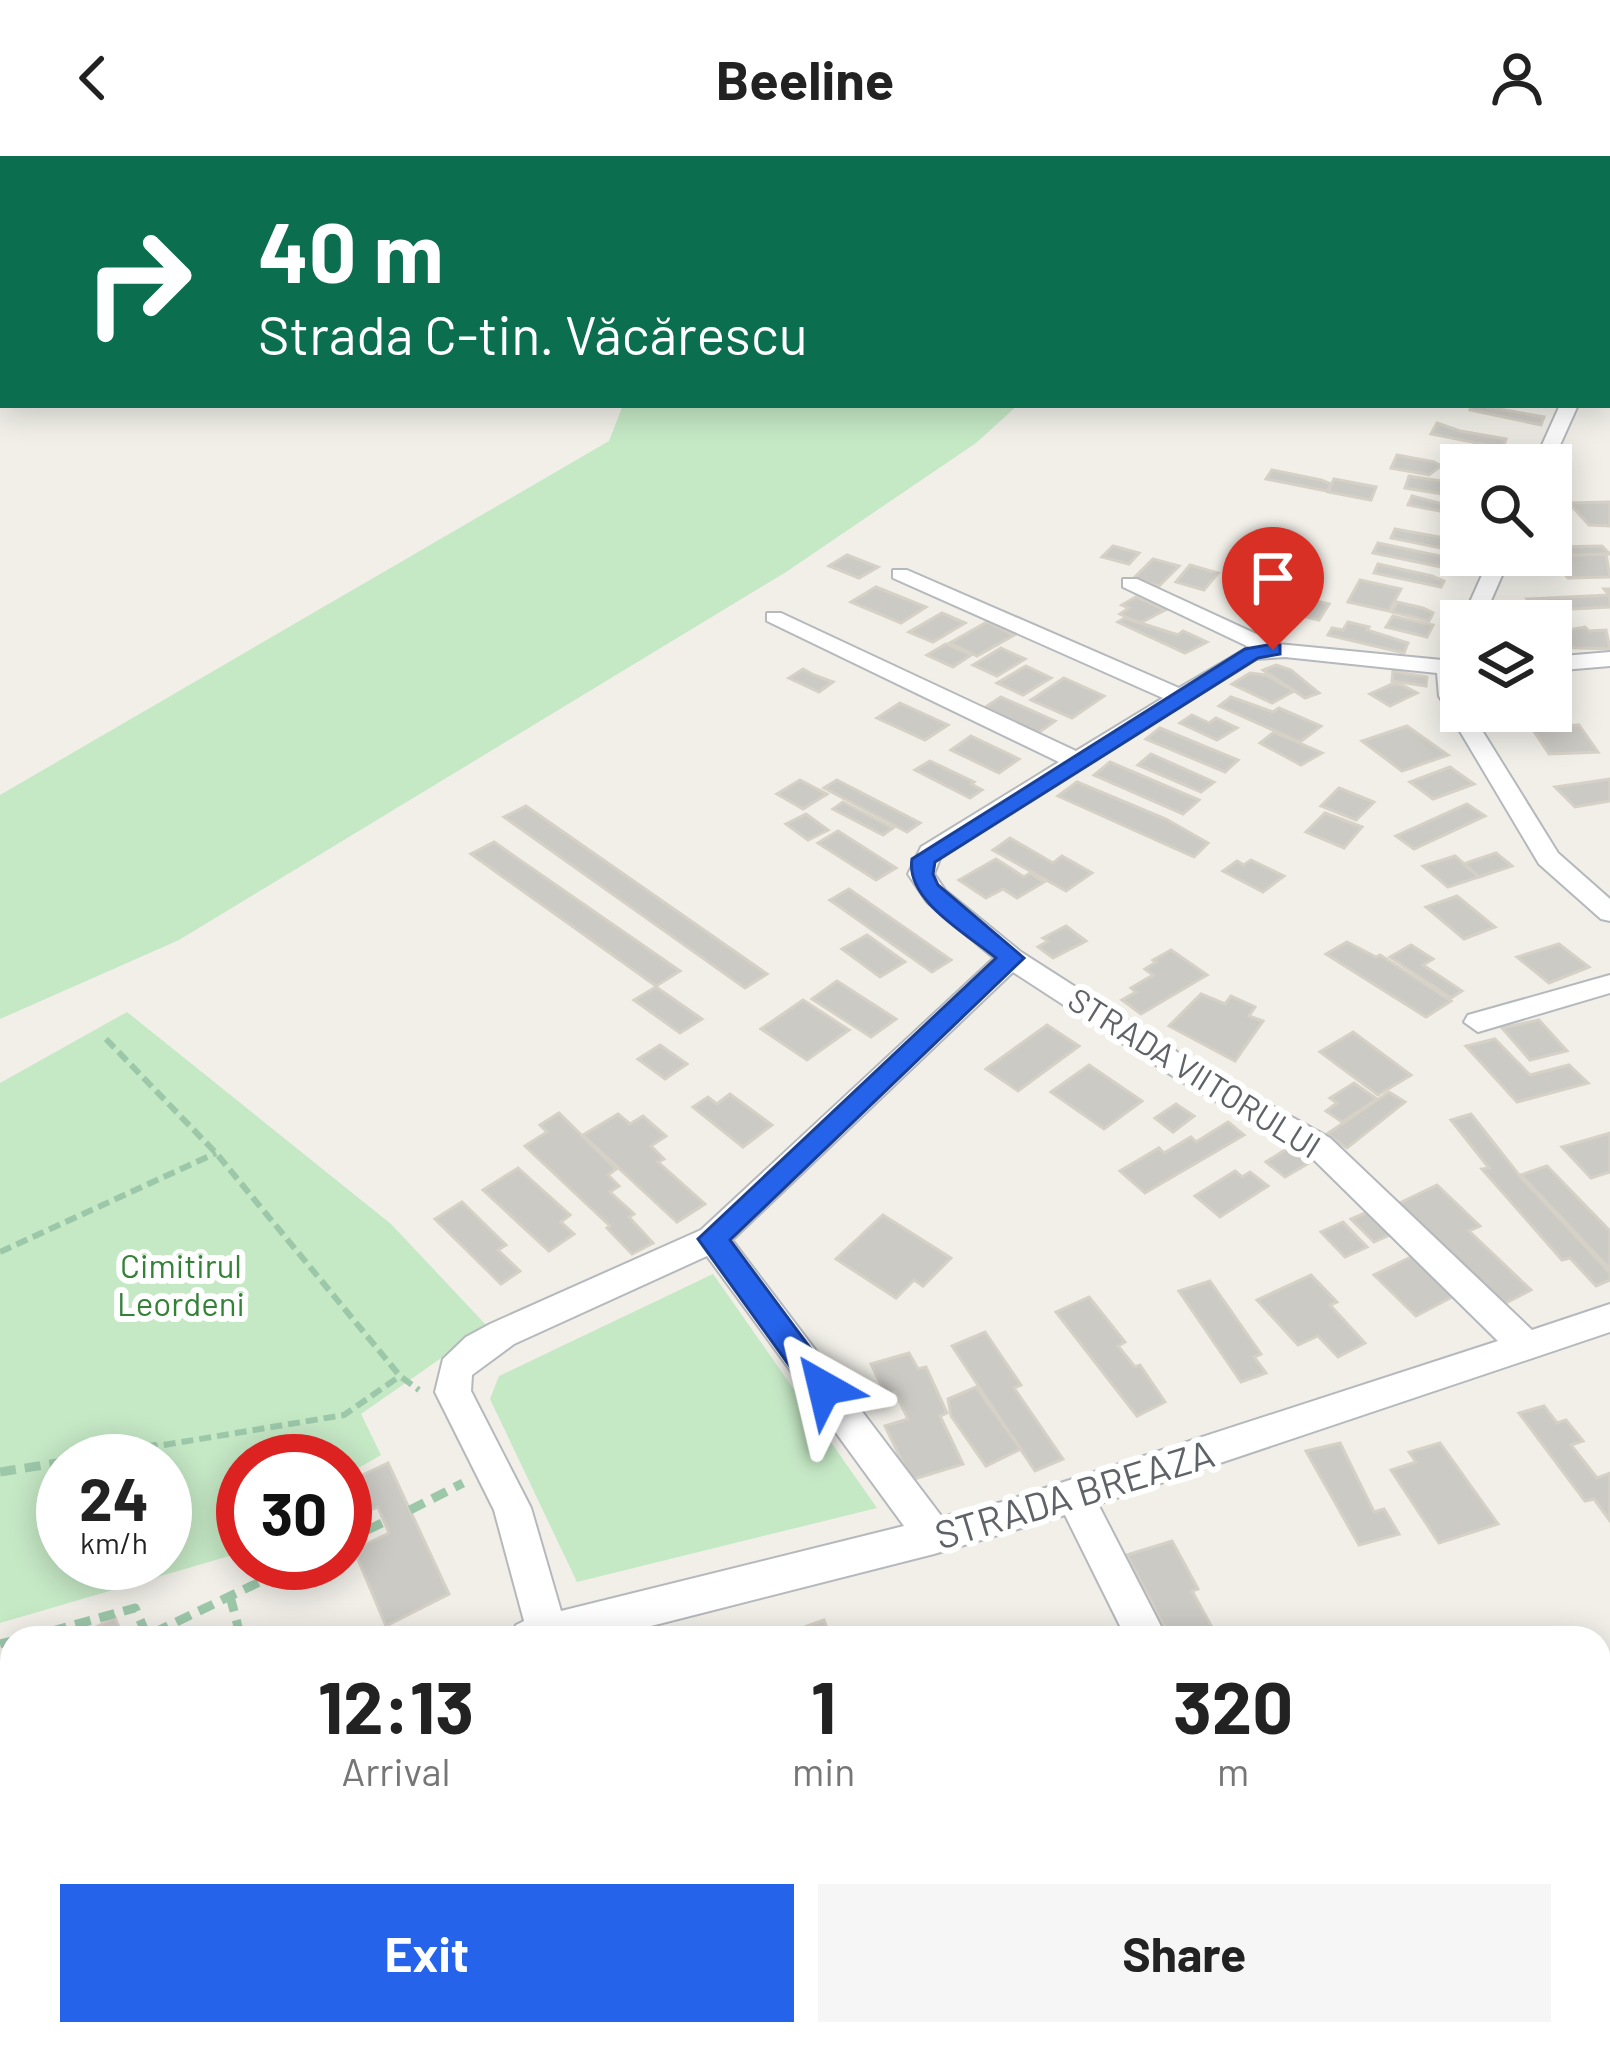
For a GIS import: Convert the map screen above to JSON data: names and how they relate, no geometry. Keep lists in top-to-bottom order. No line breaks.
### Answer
{"streets":{"street":["STRADA VIITORULUI","STRADA BREAZA"]},"crossings":[["STRADA VIITORULUI","STRADA BREAZA"]],"parks":["Cimitirul Leordeni"],"page":{"header":"Beeline","turn":["40 m","Strada C-tin. Văcărescu"],"speed":"24 km/h","limit":"30","eta":["12:13","Arrival","1","min","320","m"],"buttons":["Exit","Share"]}}
